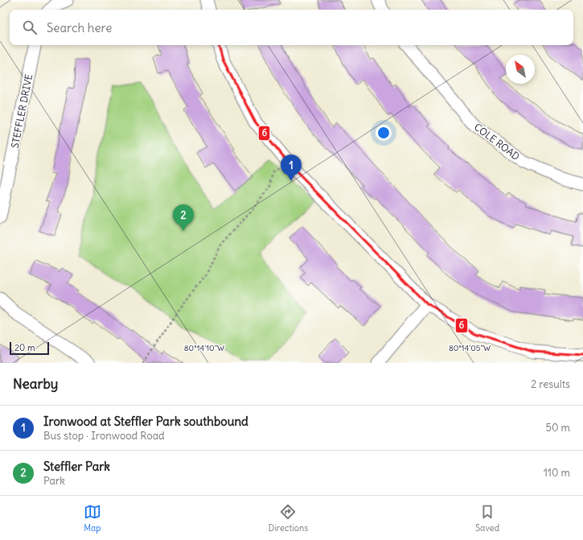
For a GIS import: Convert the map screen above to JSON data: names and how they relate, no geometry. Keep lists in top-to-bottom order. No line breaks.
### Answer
{"streets":{"street":["STEFFLER DRIVE","COLE ROAD"]},"lines":["transit line 6"],"scale_bar":"20 m","north":"top left","page":{"search":"Search here","pins":["1","2"],"scale":"20 m","heading":["Nearby","2 results"],"list":[{"mark":"1","name":"Ironwood at Steffler Park southbound","note":"Bus stop · Ironwood Road","value":"50 m"},{"mark":"2","name":"Steffler Park","note":"Park","value":"110 m"}],"nav":["Map","Directions","Saved"]},"coordinates":["80°14'10\"W","80°14'05\"W"]}
